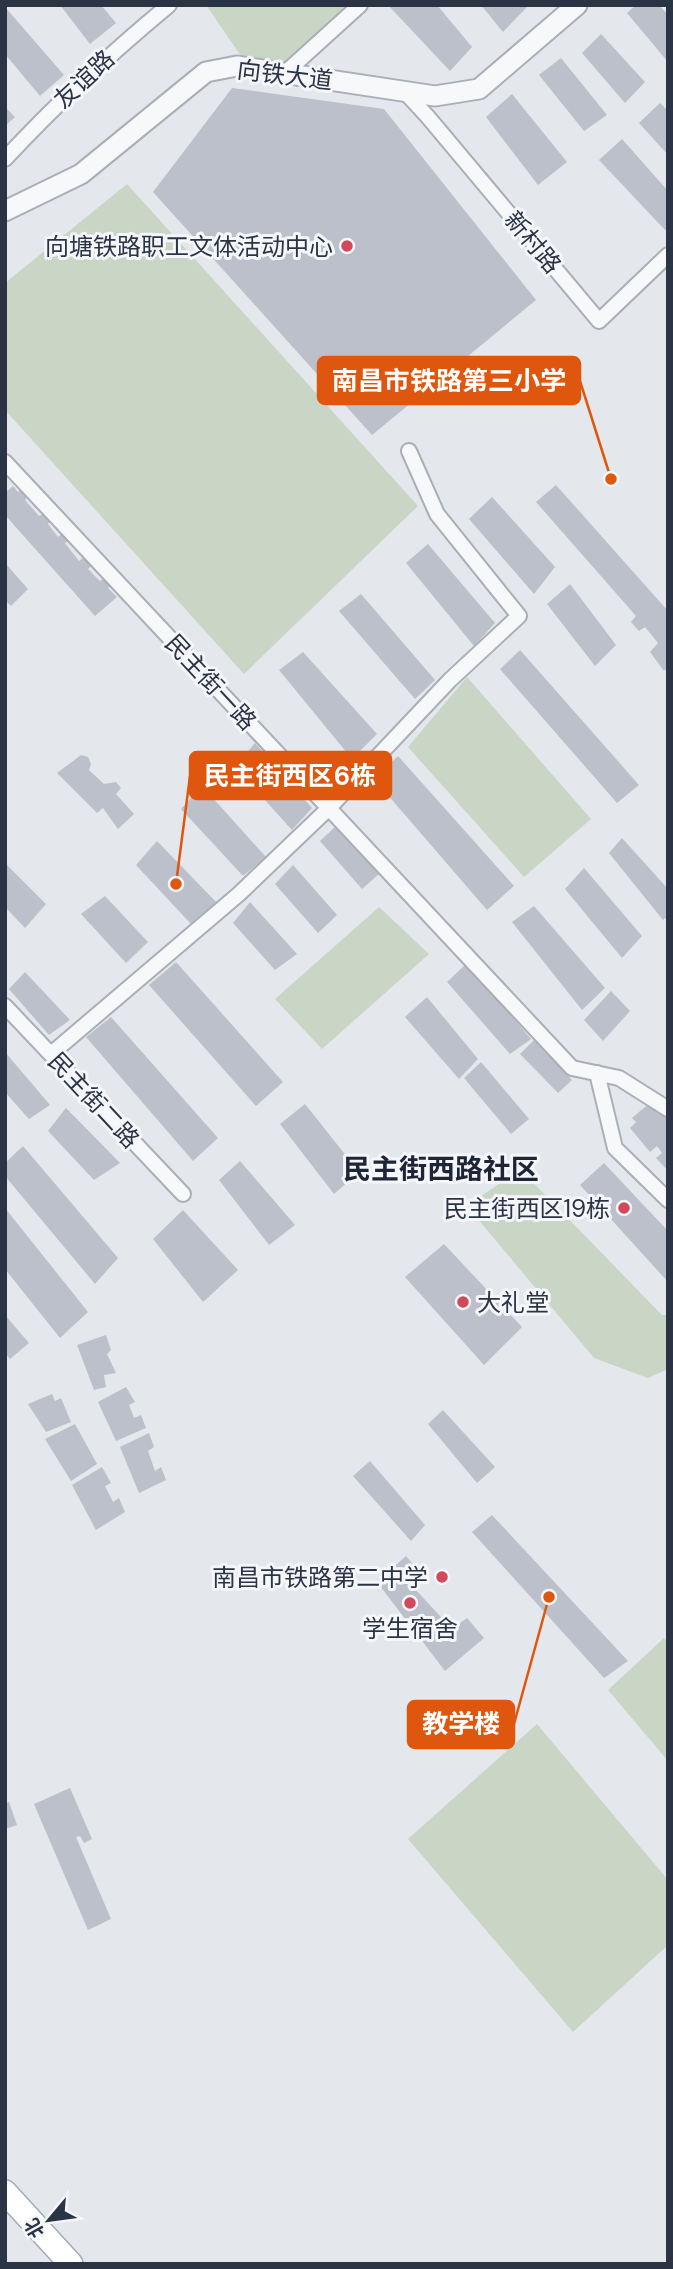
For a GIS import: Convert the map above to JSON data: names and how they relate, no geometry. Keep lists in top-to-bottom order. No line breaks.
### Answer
{"streets":{"street":["向铁大道","友谊路","新村路","民主街一路","民主街二路"]},"crossings":[["向铁大道","新村路"]],"districts":["民主街西路社区"],"places":["向塘铁路职工文体活动中心","南昌市铁路第三小学","民主街西区6栋","民主街西区19栋","大礼堂","南昌市铁路第二中学","教学楼","学生宿舍"],"north":"bottom left"}
